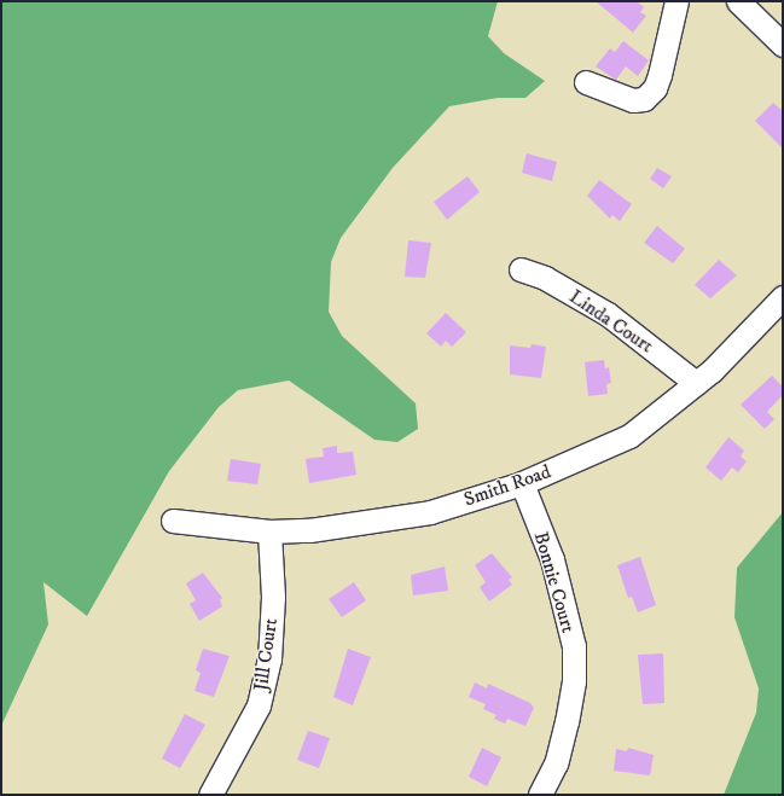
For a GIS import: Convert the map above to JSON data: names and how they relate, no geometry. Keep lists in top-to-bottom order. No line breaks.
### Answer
{"streets":{"street":["Linda Court","Smith Road","Bonnie Court","Jill Court"]},"crossings":[["Linda Court","Smith Road"],["Smith Road","Bonnie Court"],["Smith Road","Jill Court"]]}
